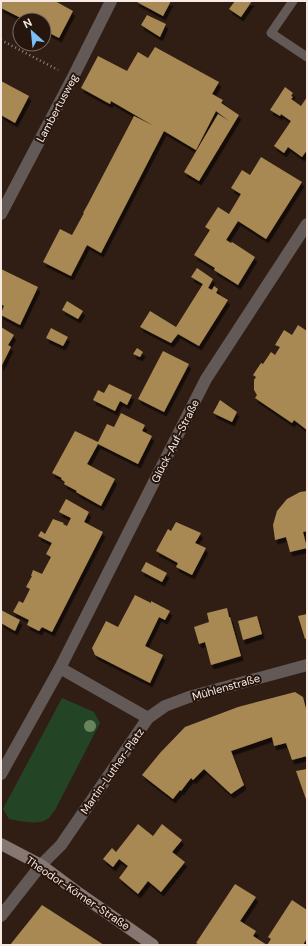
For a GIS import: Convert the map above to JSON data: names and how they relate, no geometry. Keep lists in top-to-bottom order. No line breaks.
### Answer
{"streets":{"street":["Lambertusweg","Glück-Auf-Straße","Mühlenstraße","Martin-Luther-Platz","Theodor-Körner-Straße"]},"crossings":[["Glück-Auf-Straße","Martin-Luther-Platz"],["Mühlenstraße","Martin-Luther-Platz"],["Martin-Luther-Platz","Theodor-Körner-Straße"]],"north":"top left"}
